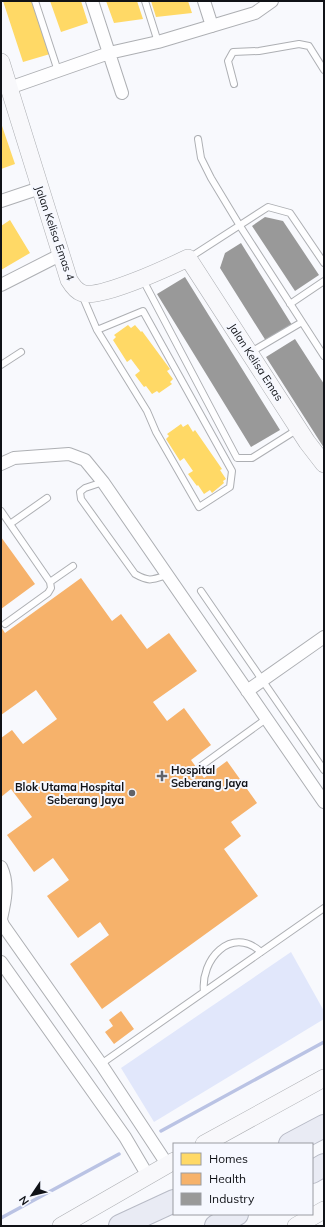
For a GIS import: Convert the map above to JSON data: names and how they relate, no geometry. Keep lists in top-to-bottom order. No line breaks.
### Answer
{"streets":{"street":["Jalan Kelisa Emas 4","Jalan Kelisa Emas"]},"crossings":[["Jalan Kelisa Emas 4","Jalan Kelisa Emas"]],"places":{"health":["Hospital Seberang Jaya"],"other":["Blok Utama Hospital Seberang Jaya"]},"legend":["Homes","Health","Industry"],"north":"bottom left"}
